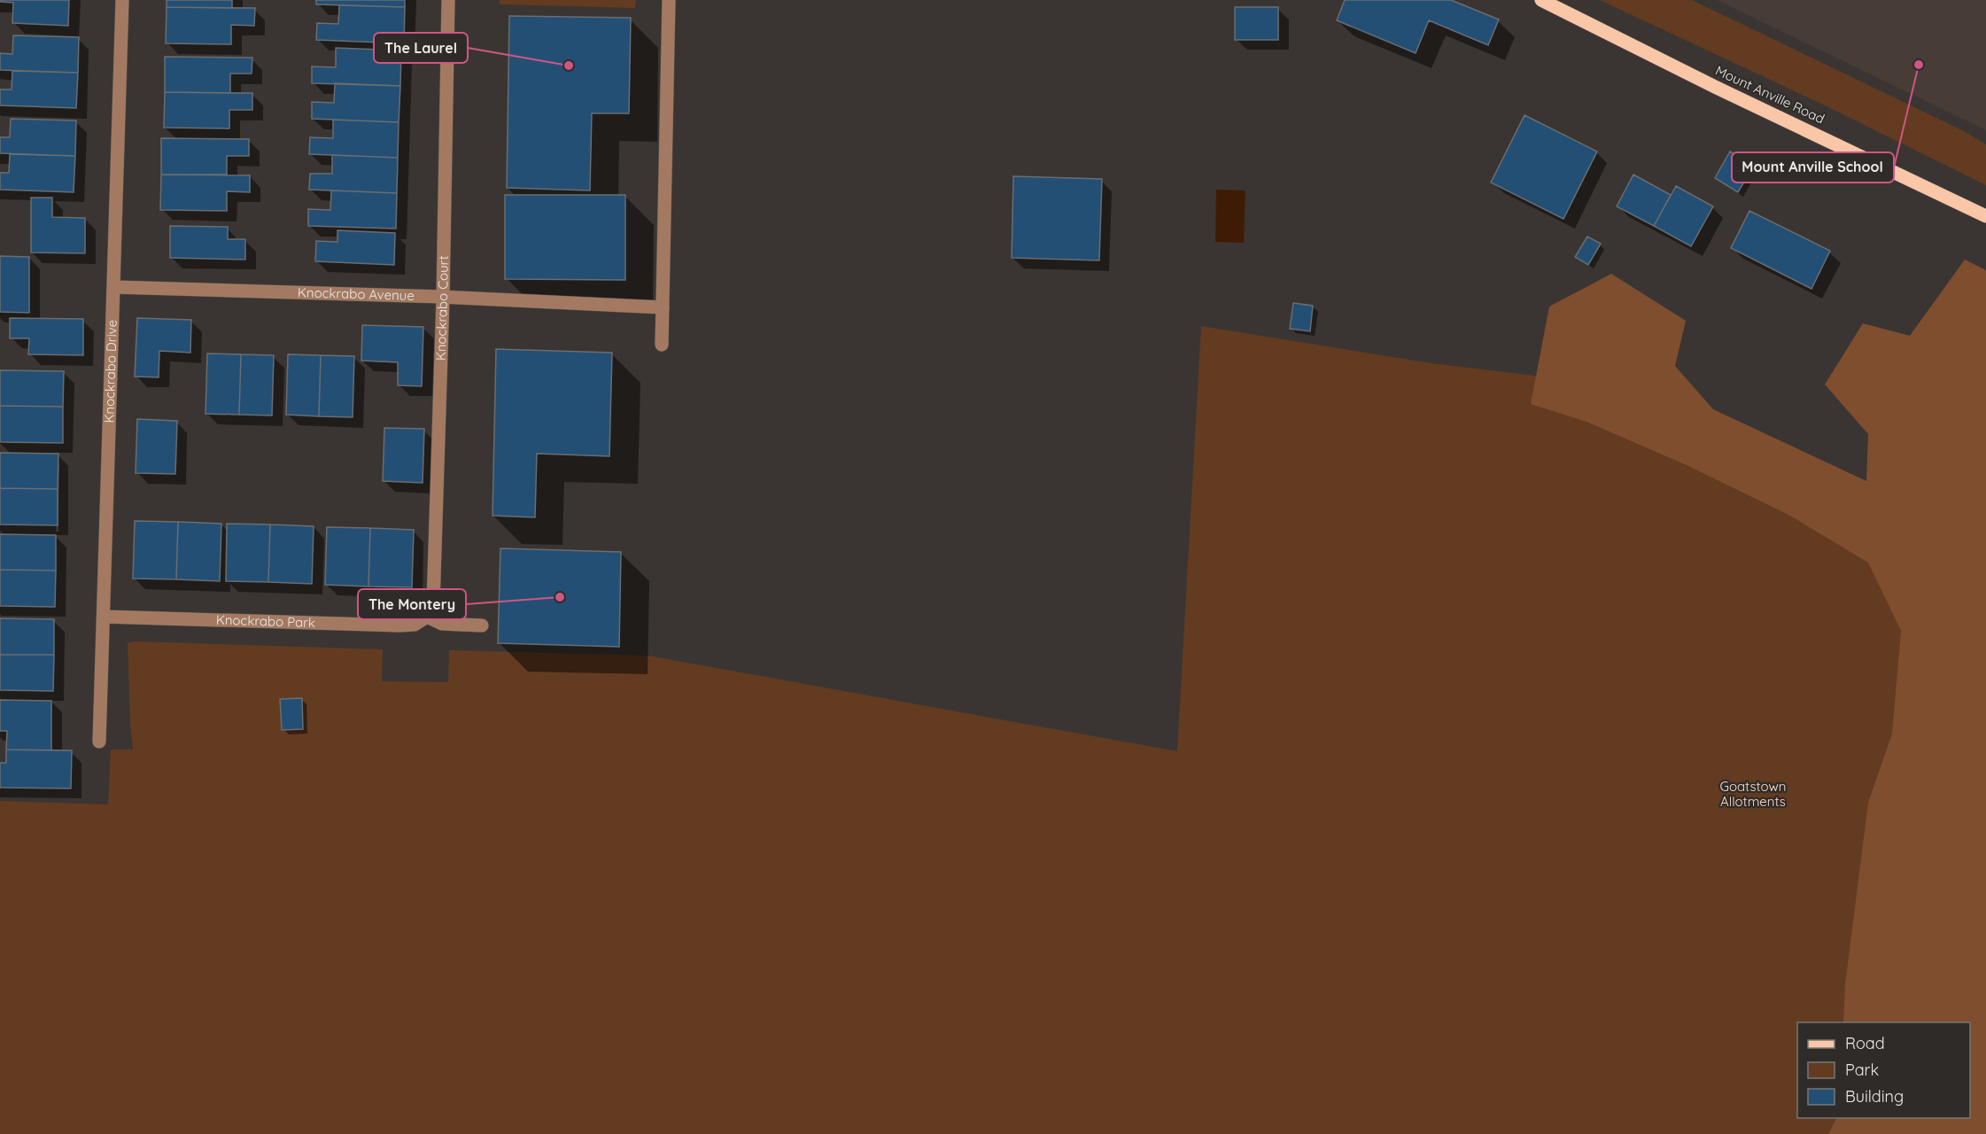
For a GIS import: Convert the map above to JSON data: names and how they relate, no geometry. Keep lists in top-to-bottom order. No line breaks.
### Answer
{"streets":{"main road":["Mount Anville Road"],"street":["Knockrabo Avenue","Knockrabo Court","Knockrabo Drive","Knockrabo Park"]},"crossings":[["Knockrabo Avenue","Knockrabo Court"],["Knockrabo Avenue","Knockrabo Drive"],["Knockrabo Court","Knockrabo Park"],["Knockrabo Drive","Knockrabo Park"]],"parks":["Goatstown Allotments"],"places":["Mount Anville School","The Laurel","The Montery"],"legend":["Road","Park","Building"]}
